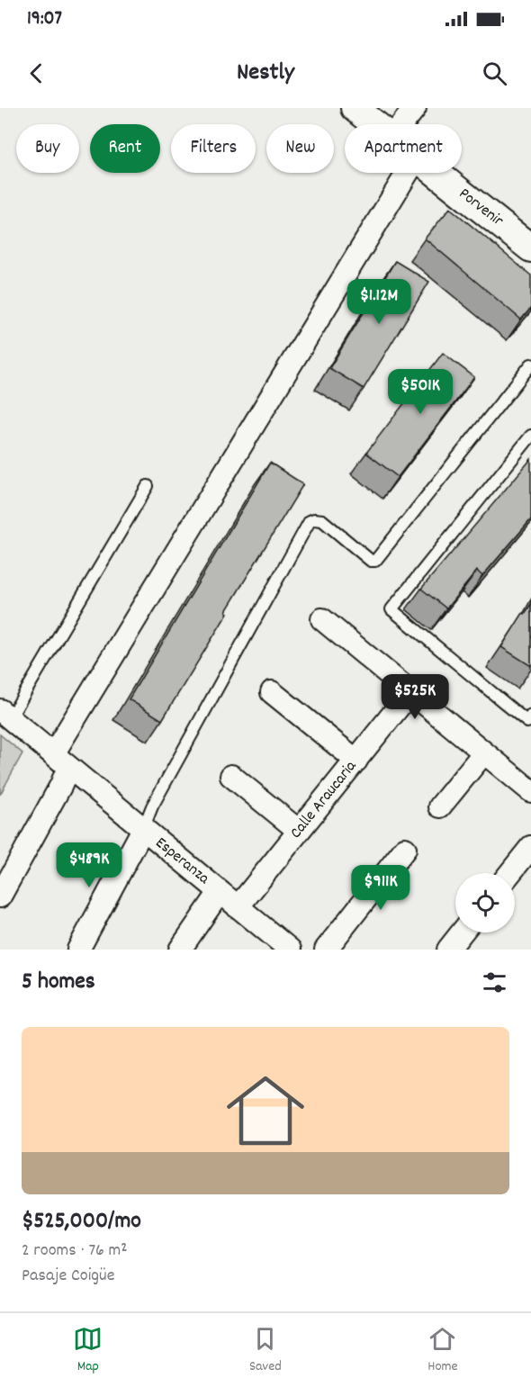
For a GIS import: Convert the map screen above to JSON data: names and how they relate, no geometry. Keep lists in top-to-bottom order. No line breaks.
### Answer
{"streets":{"street":["Porvenir","Calle Araucaria","Esperanza"]},"crossings":[["Calle Araucaria","Esperanza"]],"page":{"status":"19:07","header":"Nestly","chip":["Buy","Rent","Filters","New","Apartment"],"price":["$1.12M","$501K","$525K","$489K","$911K"],"heading":"5 homes","list":[{"name":"$525,000/mo","note":"2 rooms · 76 m² · Pasaje Coigüe"}],"tabs":["Map","Saved","Home"]}}
